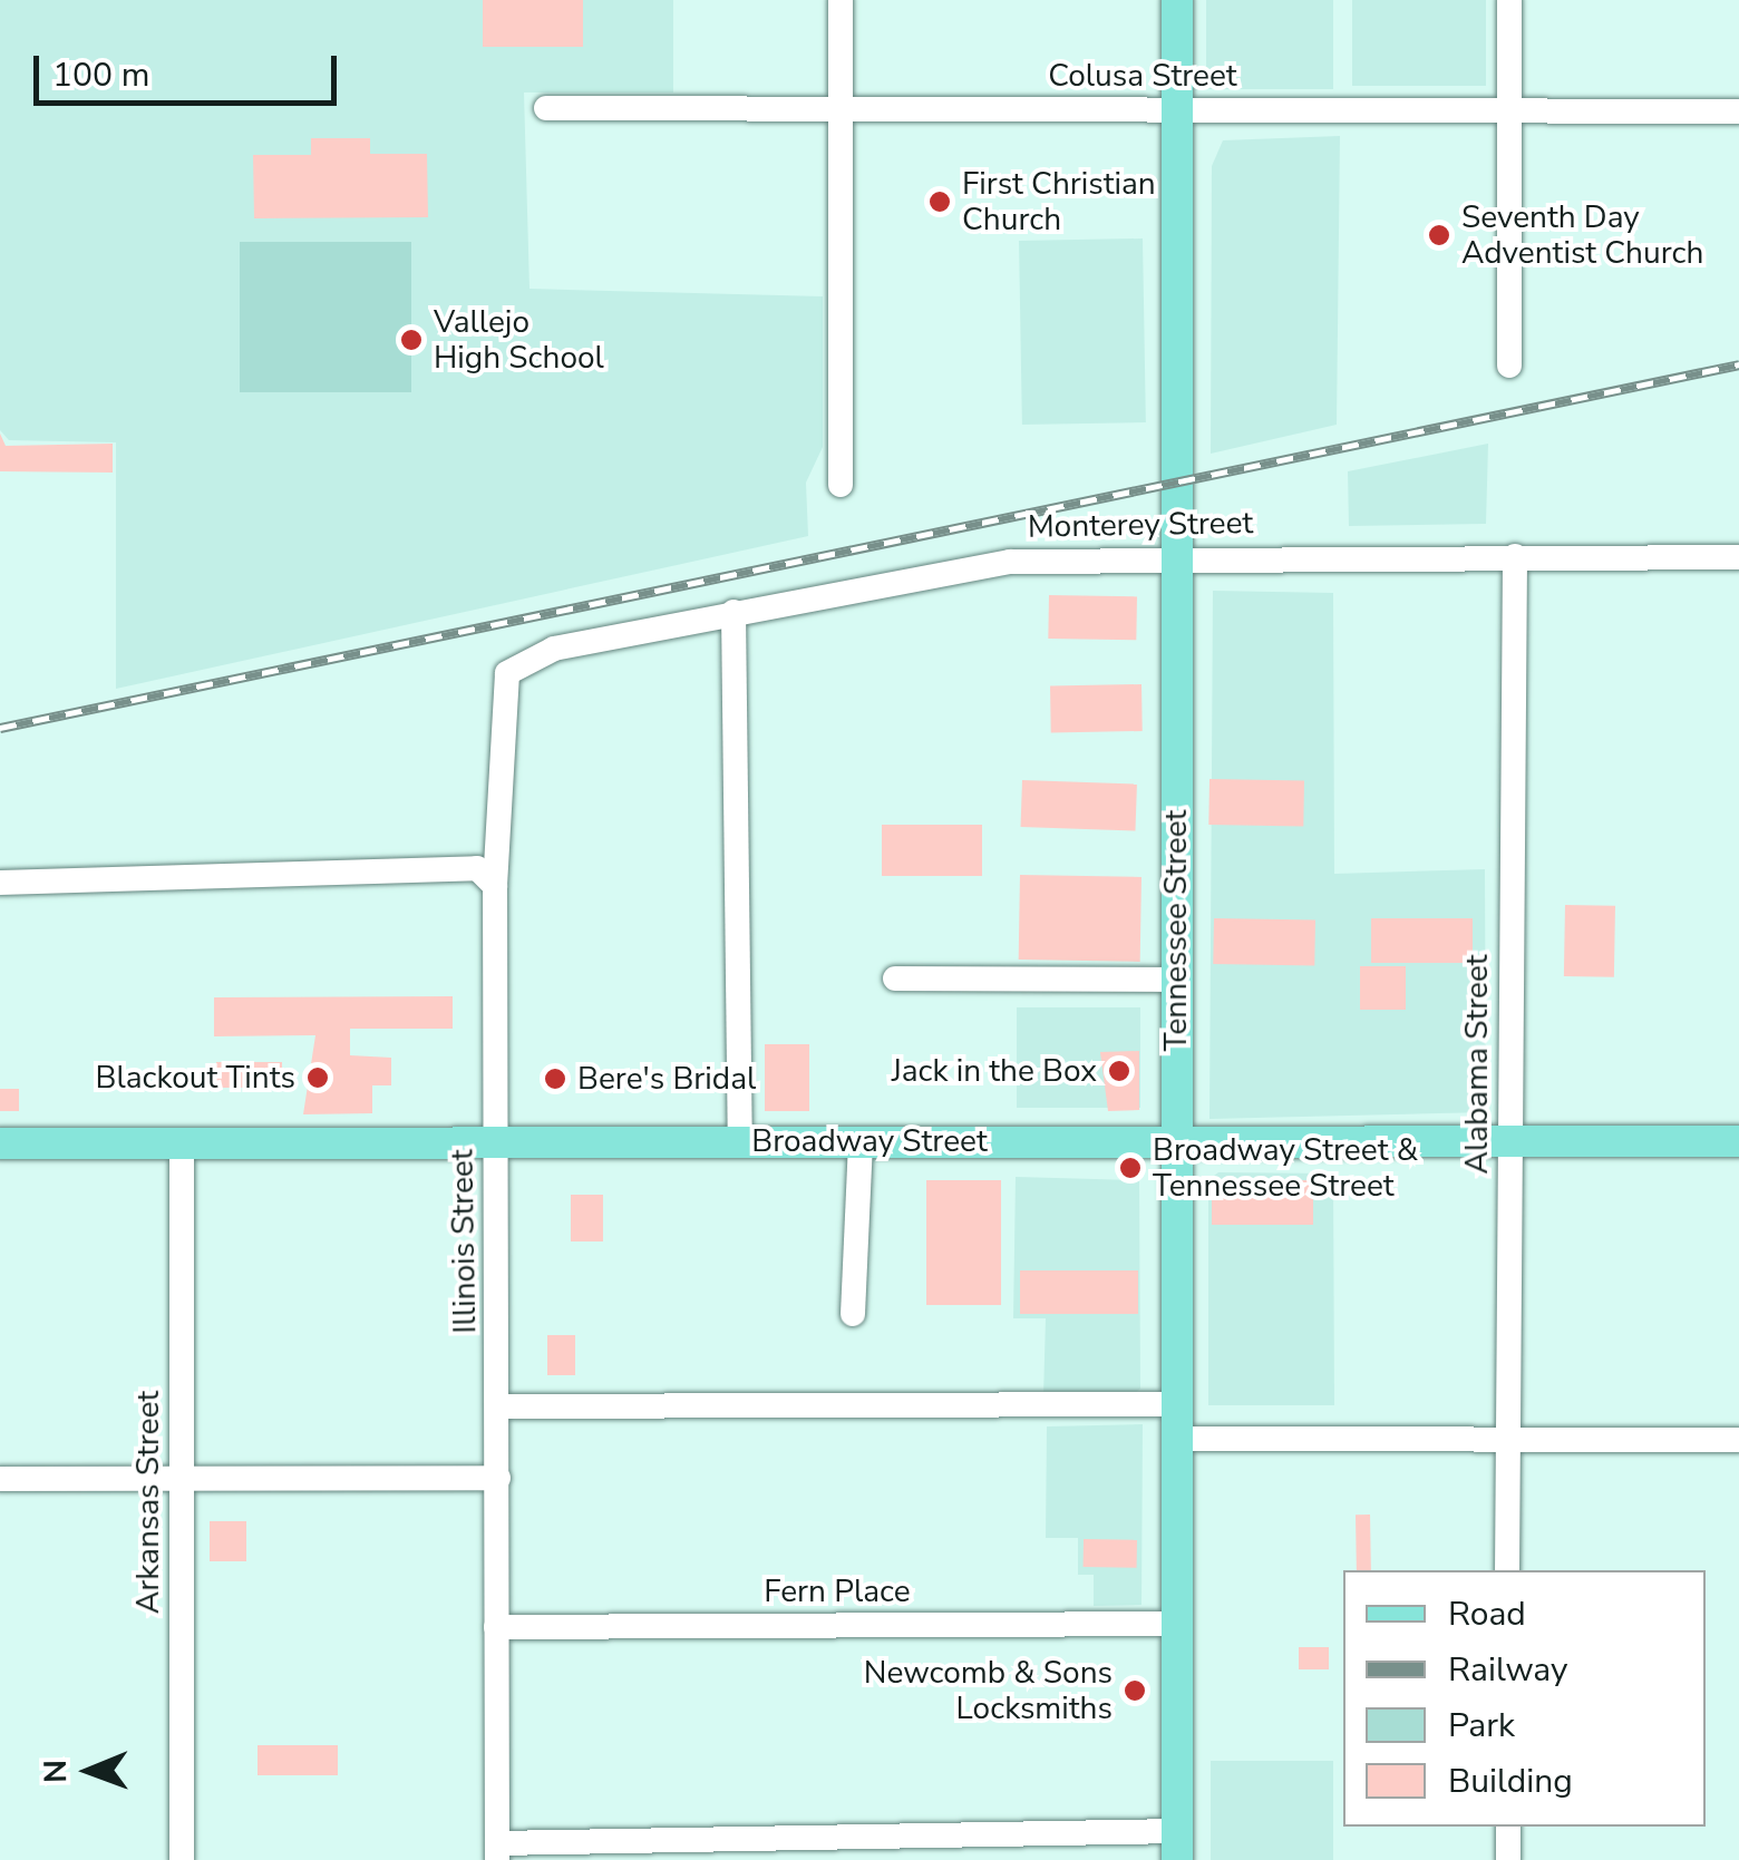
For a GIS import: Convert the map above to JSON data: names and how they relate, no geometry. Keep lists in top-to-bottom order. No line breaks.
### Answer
{"streets":{"main road":["Tennessee Street","Broadway Street"],"street":["Colusa Street","Monterey Street","Alabama Street","Illinois Street","Arkansas Street","Fern Place"]},"crossings":[["Colusa Street","Tennessee Street"],["Monterey Street","Tennessee Street"],["Monterey Street","Alabama Street"],["Monterey Street","Illinois Street"],["Tennessee Street","Broadway Street"],["Tennessee Street","Fern Place"],["Alabama Street","Broadway Street"],["Broadway Street","Illinois Street"],["Broadway Street","Arkansas Street"],["Illinois Street","Fern Place"]],"places":["First Christian Church","Seventh Day Adventist Church","Vallejo High School","Jack in the Box","Blackout Tints","Bere's Bridal","Broadway Street & Tennessee Street","Newcomb & Sons Locksmiths"],"legend":["Road","Railway","Park","Building"],"scale_bar":"100 m","north":"left"}
